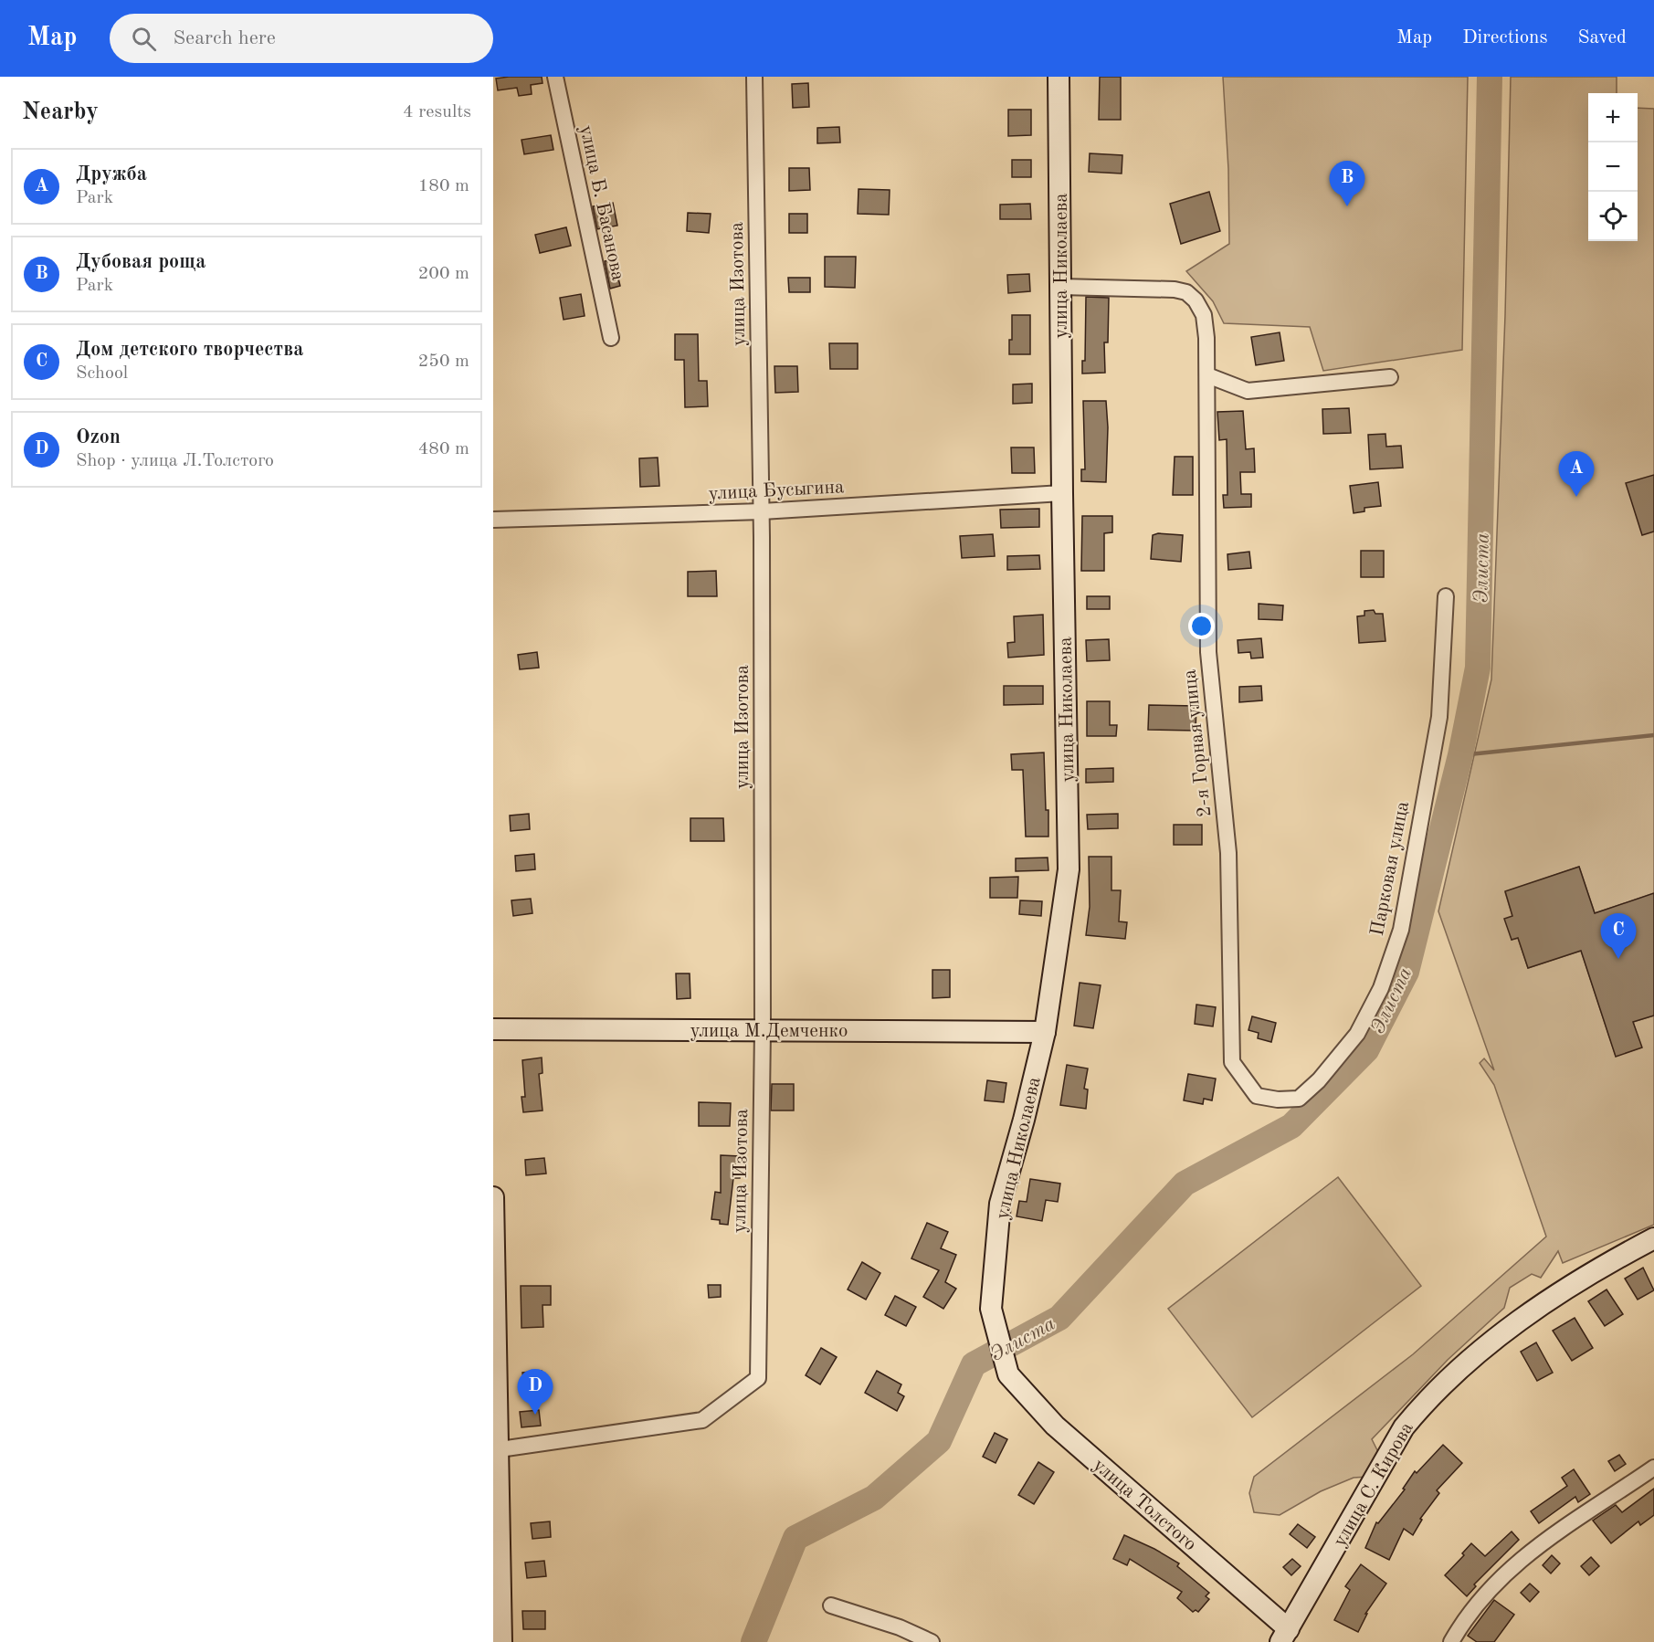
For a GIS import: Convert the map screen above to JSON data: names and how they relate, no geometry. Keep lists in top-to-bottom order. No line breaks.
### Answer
{"streets":{"street":["улица Б. Басанова","улица Николаева","улица Изотова","улица Бусыгина","2-я Горная улица","Парковая улица","улица М.Демченко","улица С. Кирова","улица Толстого"]},"crossings":[["улица Николаева","улица Бусыгина"],["улица Николаева","2-я Горная улица"],["улица Николаева","улица М.Демченко"],["улица Николаева","улица Толстого"],["улица Изотова","улица Бусыгина"],["улица Изотова","улица М.Демченко"],["2-я Горная улица","Парковая улица"],["улица С. Кирова","улица Толстого"]],"water":["Элиста"],"page":{"header":"Map","search":"Search here","nav":["Map","Directions","Saved"],"heading":["Nearby","4 results"],"map_buttons":["+","−"],"list":[{"mark":"A","name":"Дружба","note":"Park","value":"180 m"},{"mark":"B","name":"Дубовая роща","note":"Park","value":"200 m"},{"mark":"C","name":"Дом детского творчества","note":"School","value":"250 m"},{"mark":"D","name":"Ozon","note":"Shop · улица Л.Толстого","value":"480 m"}],"pins":["B","A","C","D"]}}
